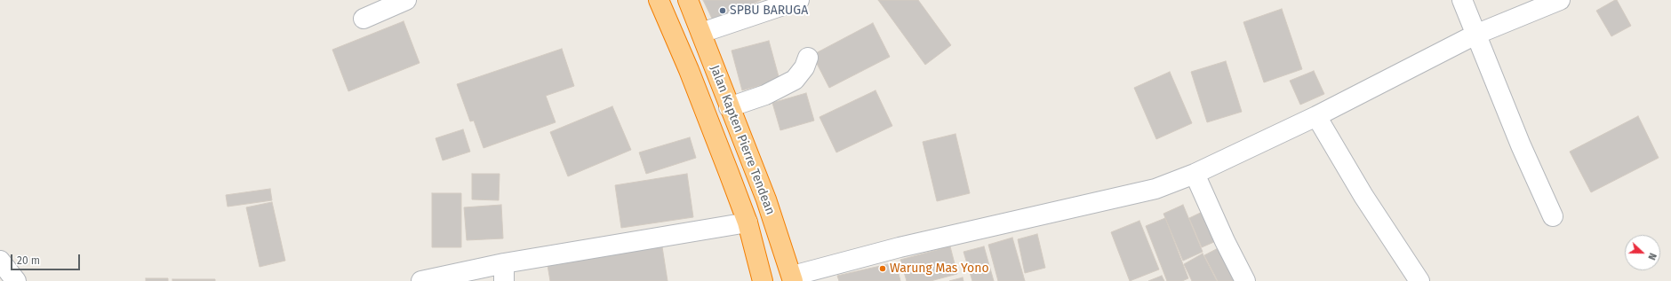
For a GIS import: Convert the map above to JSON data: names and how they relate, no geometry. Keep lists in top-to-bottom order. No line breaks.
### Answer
{"streets":{"highway":["Jalan Kapten Pierre Tendean"]},"places":["SPBU BARUGA","Warung Mas Yono"],"scale_bar":"20 m","north":"right"}
